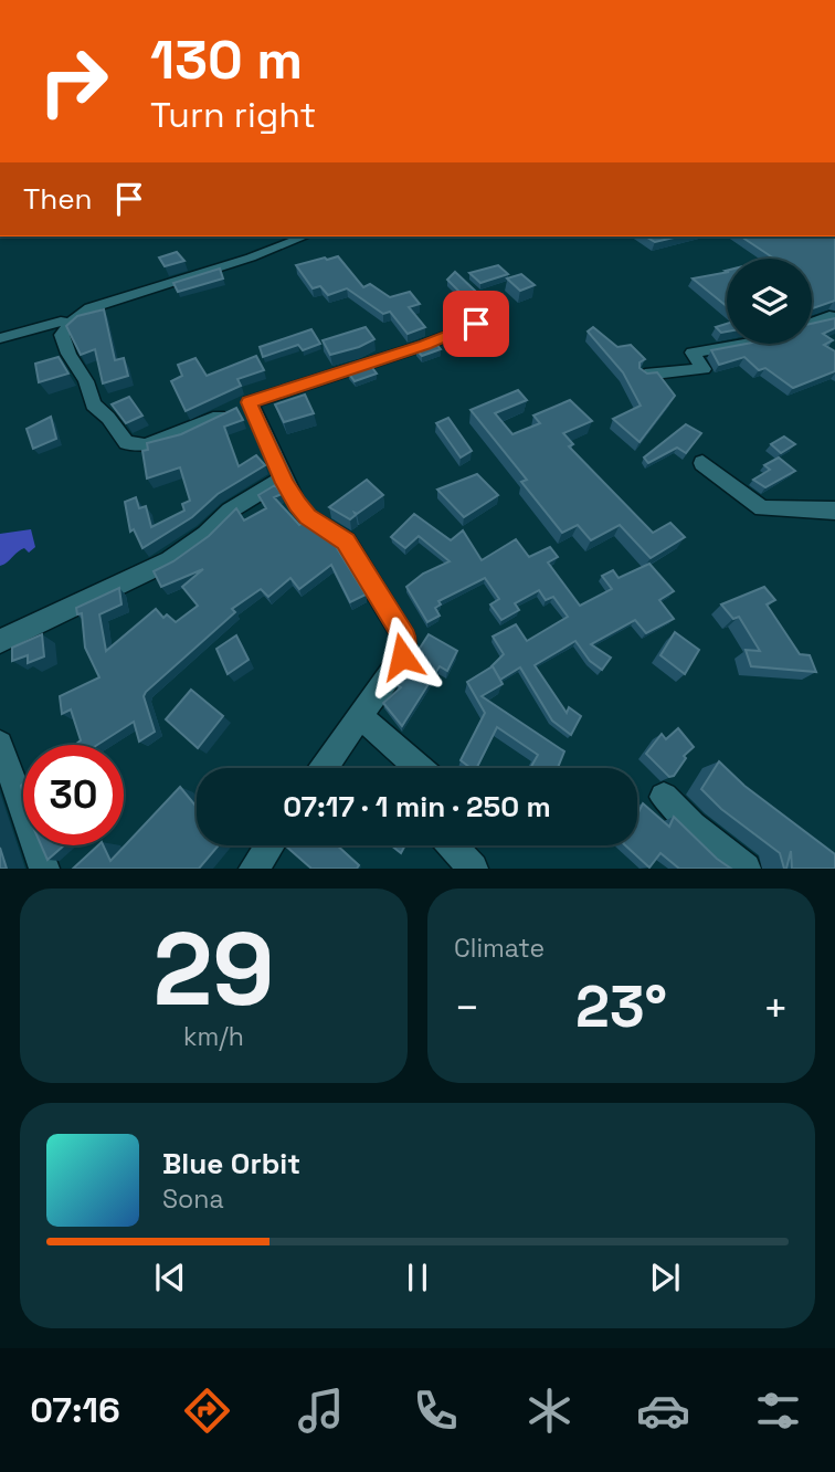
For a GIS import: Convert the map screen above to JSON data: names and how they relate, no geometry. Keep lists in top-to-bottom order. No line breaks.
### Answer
{"page":{"turn":["130 m","Turn right"],"then":"Then","limit":"30","trip":"07:17 · 1 min · 250 m","tile":[["29","km/h"],"Climate"],"heat":["−","23°","+"],"song":["Blue Orbit","Sona"],"tabs":"07:16"}}
